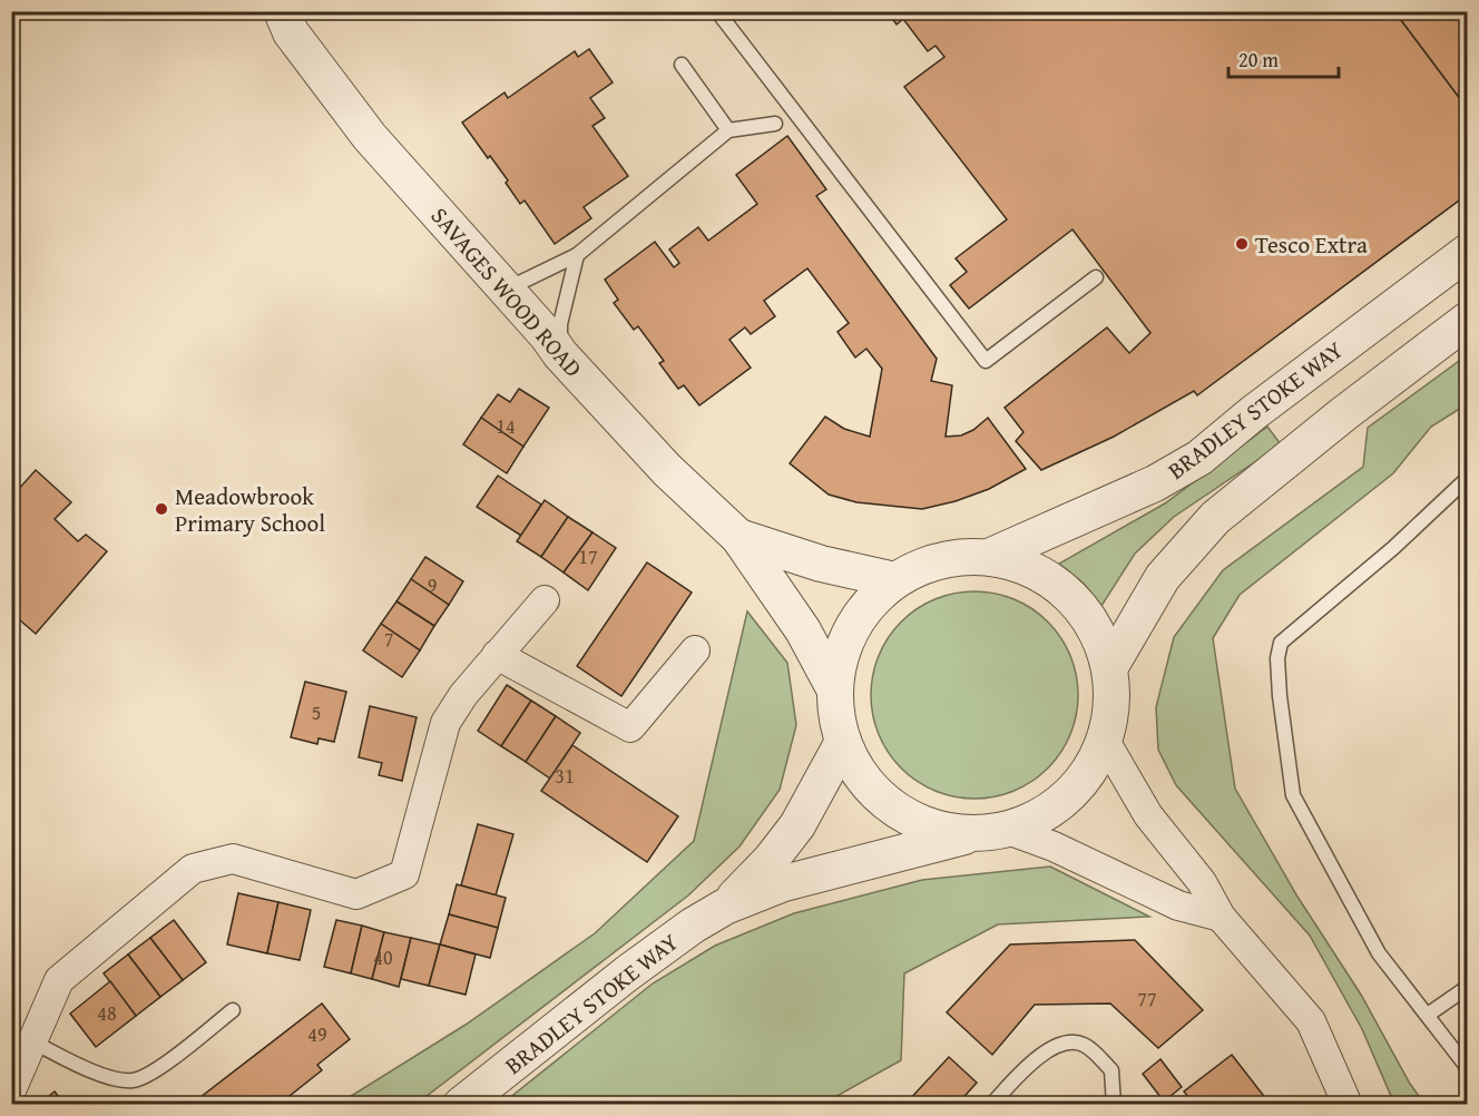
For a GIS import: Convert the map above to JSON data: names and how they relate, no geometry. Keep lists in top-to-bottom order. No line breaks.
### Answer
{"streets":{"street":["SAVAGES WOOD ROAD","BRADLEY STOKE WAY"]},"places":["Tesco Extra","Meadowbrook Primary School"],"house_numbers":["14","17","9","7","5","31","40","77","48","49"],"scale_bar":"20 m"}
